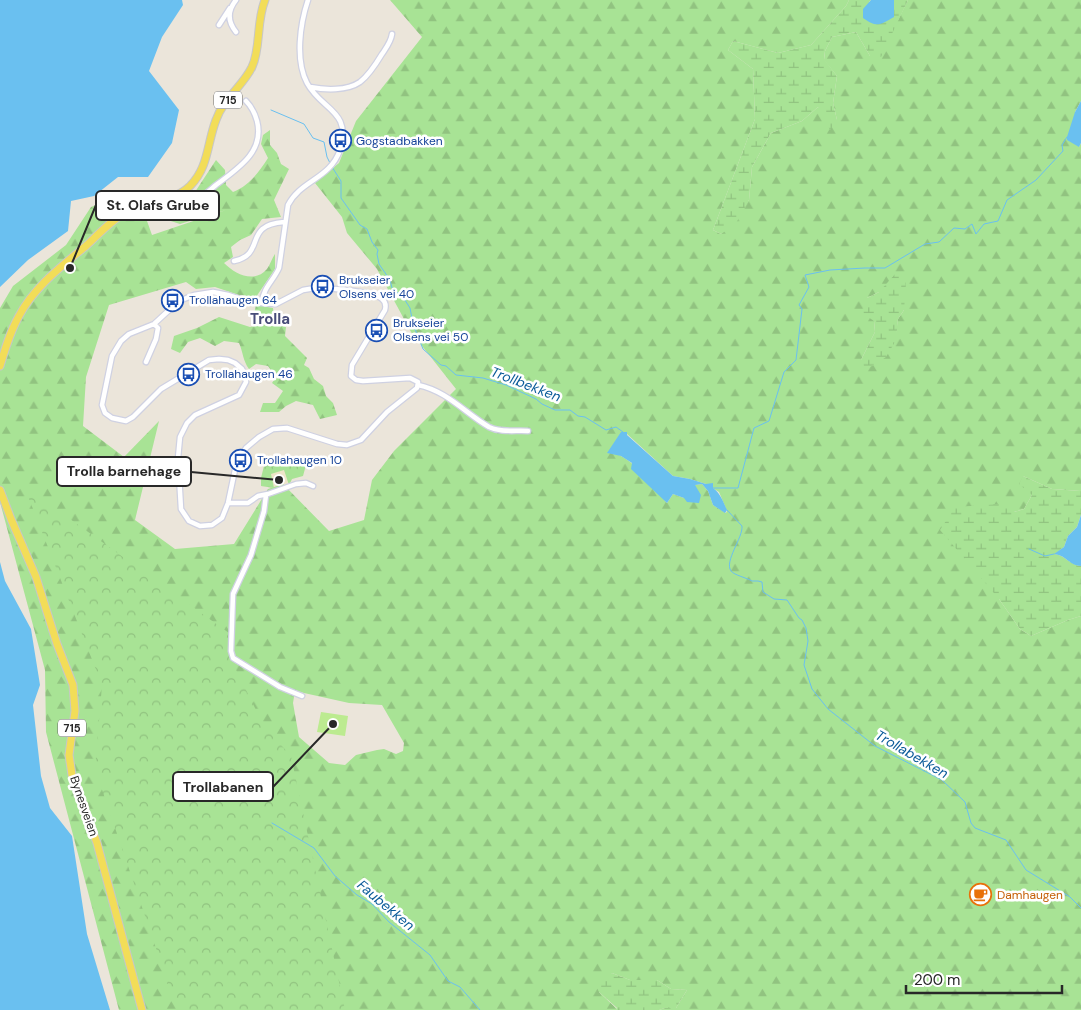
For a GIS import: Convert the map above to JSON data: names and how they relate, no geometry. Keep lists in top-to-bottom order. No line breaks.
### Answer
{"streets":{"main road":["715","Bynesveien"]},"districts":["Trolla"],"water":["Trollbekken","Trollabekken","Faubekken"],"places":{"bus stop":["Gogstadbakken","Brukseier Olsens vei 40","Trollahaugen 64","Brukseier Olsens vei 50","Trollahaugen 46","Trollahaugen 10"],"other":["St. Olafs Grube","Trolla barnehage","Trollabanen"],"cafe":["Damhaugen"]},"scale_bar":"200 m"}
